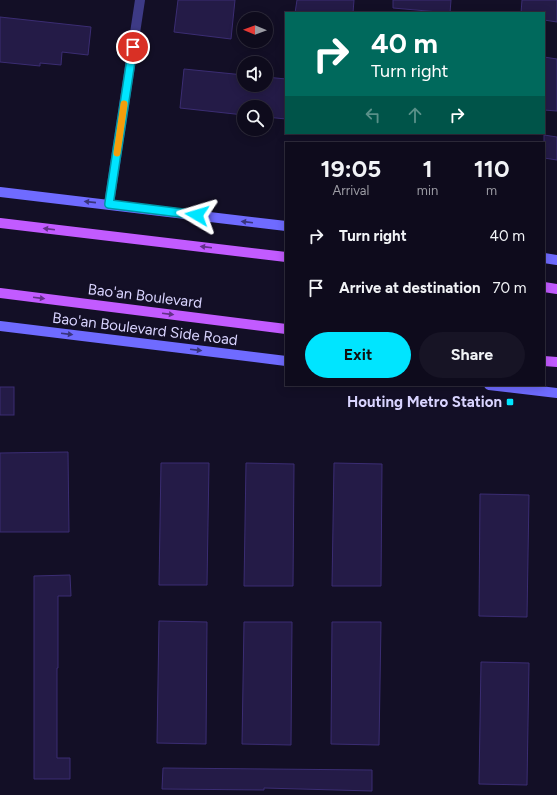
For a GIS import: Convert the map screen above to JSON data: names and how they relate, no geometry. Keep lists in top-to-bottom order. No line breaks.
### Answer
{"streets":{"main road":["Bao'an Boulevard","Bao'an Boulevard Side Road"]},"one_way":["Bao'an Boulevard Side Road"],"places":{"transit":["Houting Metro Station"]},"north":"left","page":{"turn":["40 m","Turn right"],"eta":["19:05","Arrival","1","min","110","m"],"list":[{"name":"Turn right","value":"40 m"},{"name":"Arrive at destination","value":"70 m"}],"buttons":["Exit","Share"]}}
